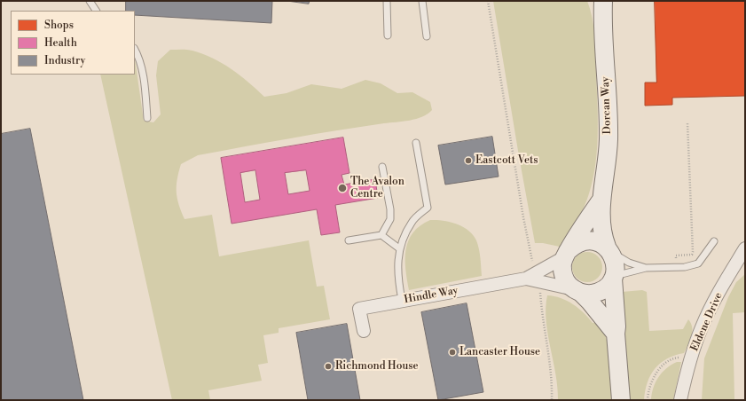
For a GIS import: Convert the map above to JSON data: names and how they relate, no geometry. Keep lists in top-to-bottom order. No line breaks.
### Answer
{"streets":{"main road":["Dorcan Way"],"street":["Hindle Way","Eldene Drive"]},"crossings":[["Dorcan Way","Hindle Way"]],"places":["Eastcott Vets","The Avalon Centre","Lancaster House","Richmond House"],"legend":["Shops","Health","Industry"]}
